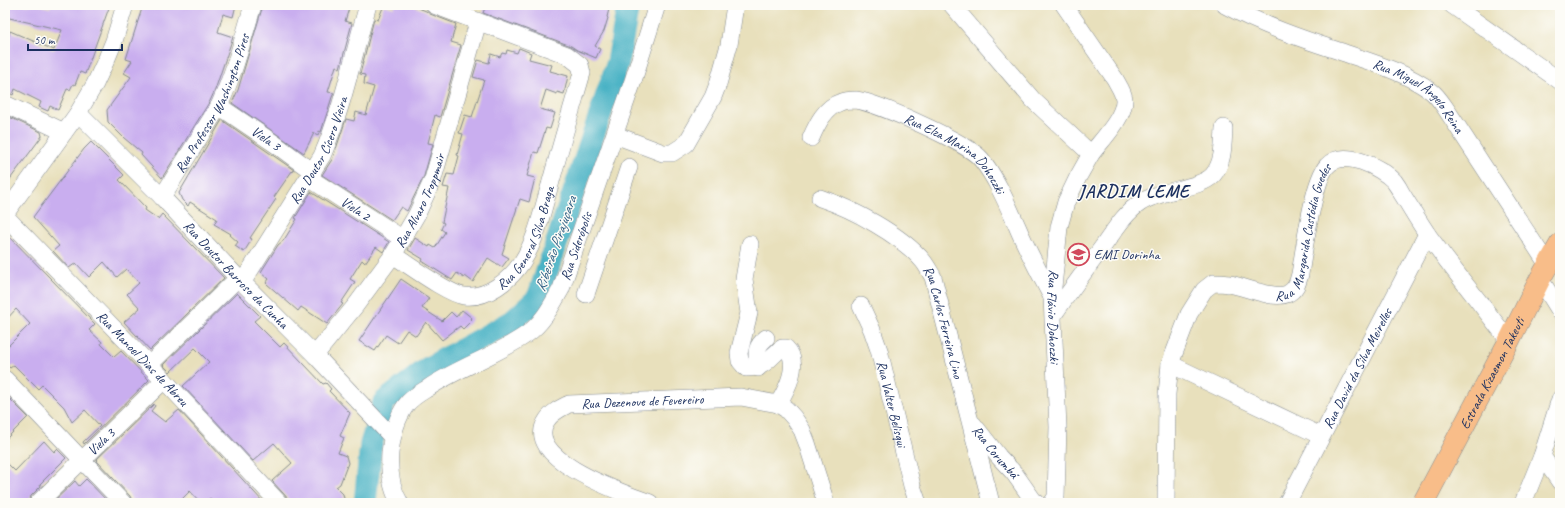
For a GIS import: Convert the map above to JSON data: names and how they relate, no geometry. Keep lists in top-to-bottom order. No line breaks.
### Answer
{"streets":{"main road":["Estrada Kizaemon Takeuti"],"street":["Rua Miguel Ângelo Reina","Rua Professor Washington Píres","Viela 3","Rua Doutor Cícero Vieira","Rua Elza Marina Dohoczki","Rua Alvaro Troppmair","Viela 2","Rua Margarida Custódia Guedes","Rua General Silva Braga","Rua Siderópolis","Rua Doutor Barroso da Cunha","Rua Flávio Dohoczki","Rua Carlos Ferreira Lino","Rua Manoel Dias de Abreu","Rua David da Silva Meirelles","Rua Dezenove de Fevereiro","Rua Valter Belisqui","Rua Corumbá"]},"crossings":[["Rua Miguel Ângelo Reina","Estrada Kizaemon Takeuti"],["Rua Professor Washington Píres","Viela 3"],["Rua Professor Washington Píres","Rua Doutor Barroso da Cunha"],["Viela 3","Rua Doutor Cícero Vieira"],["Viela 3","Viela 2"],["Viela 3","Rua Manoel Dias de Abreu"],["Rua Doutor Cícero Vieira","Viela 2"],["Rua Doutor Cícero Vieira","Rua Doutor Barroso da Cunha"],["Rua Doutor Cícero Vieira","Rua Manoel Dias de Abreu"],["Rua Elza Marina Dohoczki","Rua Flávio Dohoczki"],["Rua Alvaro Troppmair","Viela 2"],["Rua Alvaro Troppmair","Rua General Silva Braga"],["Rua Alvaro Troppmair","Rua Doutor Barroso da Cunha"],["Rua Margarida Custódia Guedes","Rua David da Silva Meirelles"],["Rua Margarida Custódia Guedes","Estrada Kizaemon Takeuti"],["Rua Siderópolis","Rua Doutor Barroso da Cunha"],["Rua Carlos Ferreira Lino","Rua Corumbá"]],"districts":["JARDIM LEME"],"water":["Ribeirão Pirajuçara"],"places":{"school or university":["EMI Dorinha"]},"scale_bar":"50 m"}
